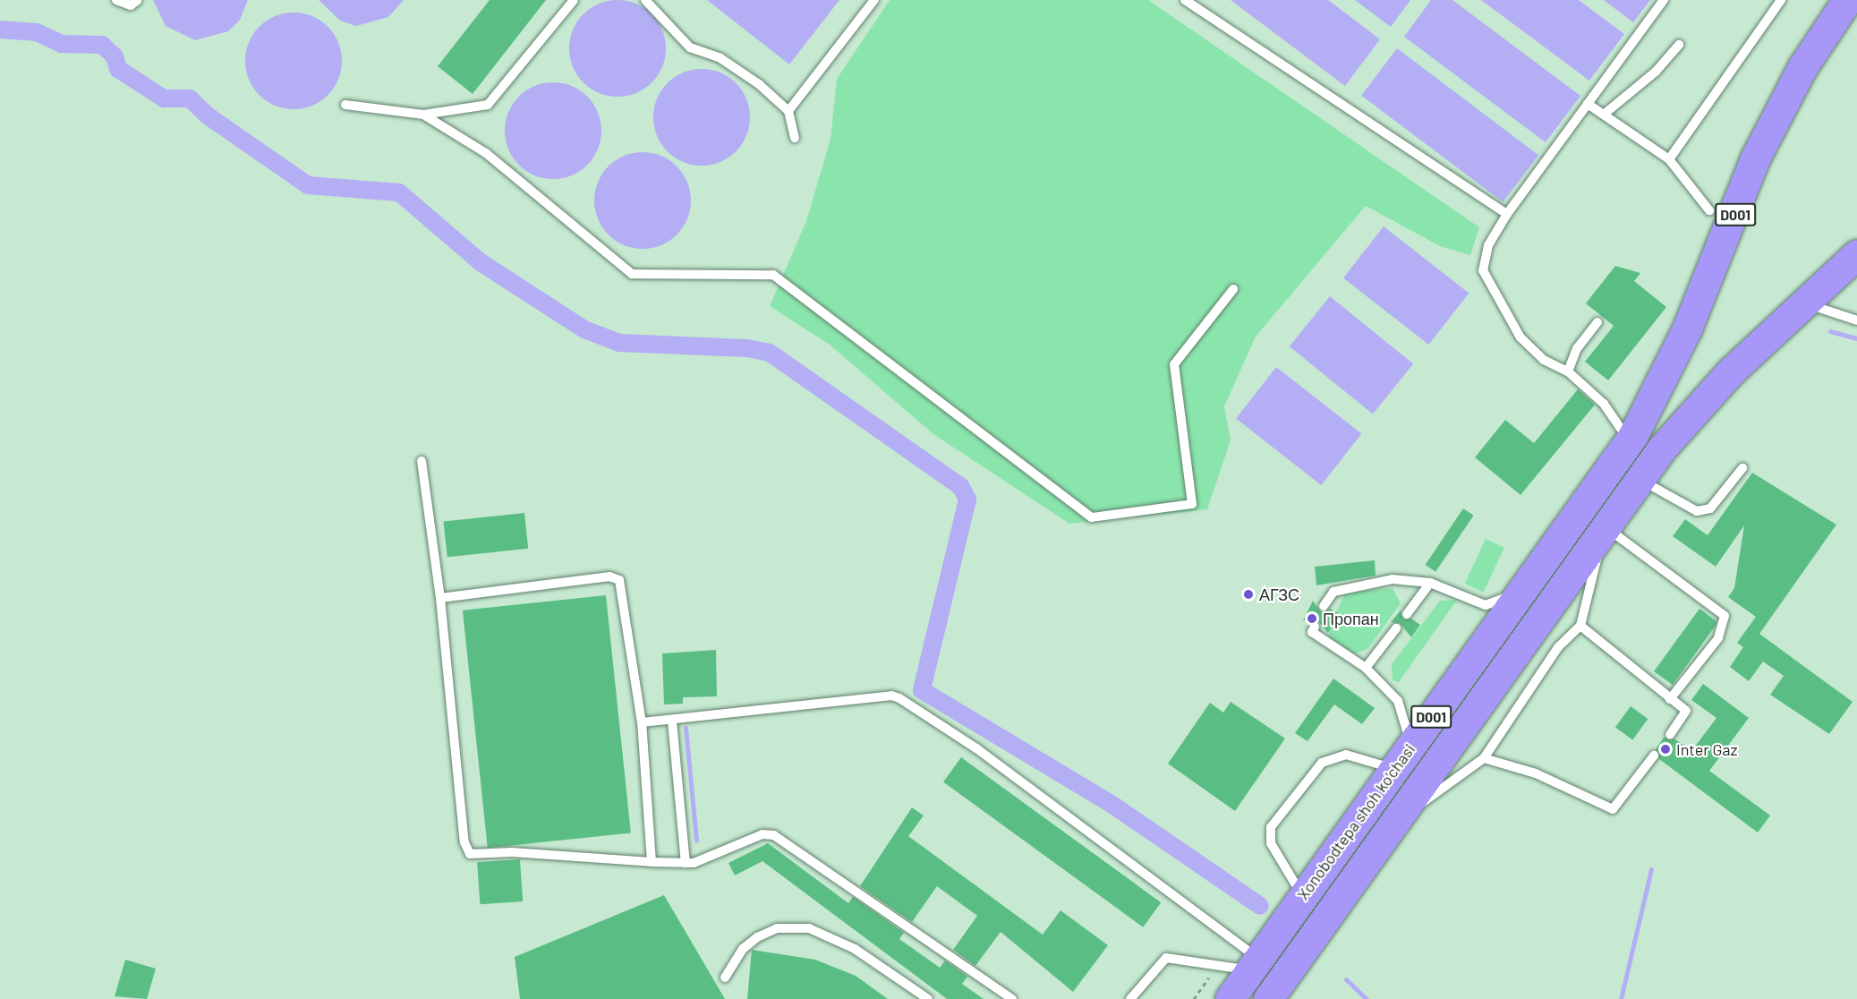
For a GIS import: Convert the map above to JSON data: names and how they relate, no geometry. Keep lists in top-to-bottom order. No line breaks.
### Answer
{"streets":{"highway":["D001","Xonobodtepa shoh ko'chasi"]},"crossings":[["D001","Xonobodtepa shoh ko'chasi"]],"places":["АГЗС","Пропан","Inter Gaz"]}
